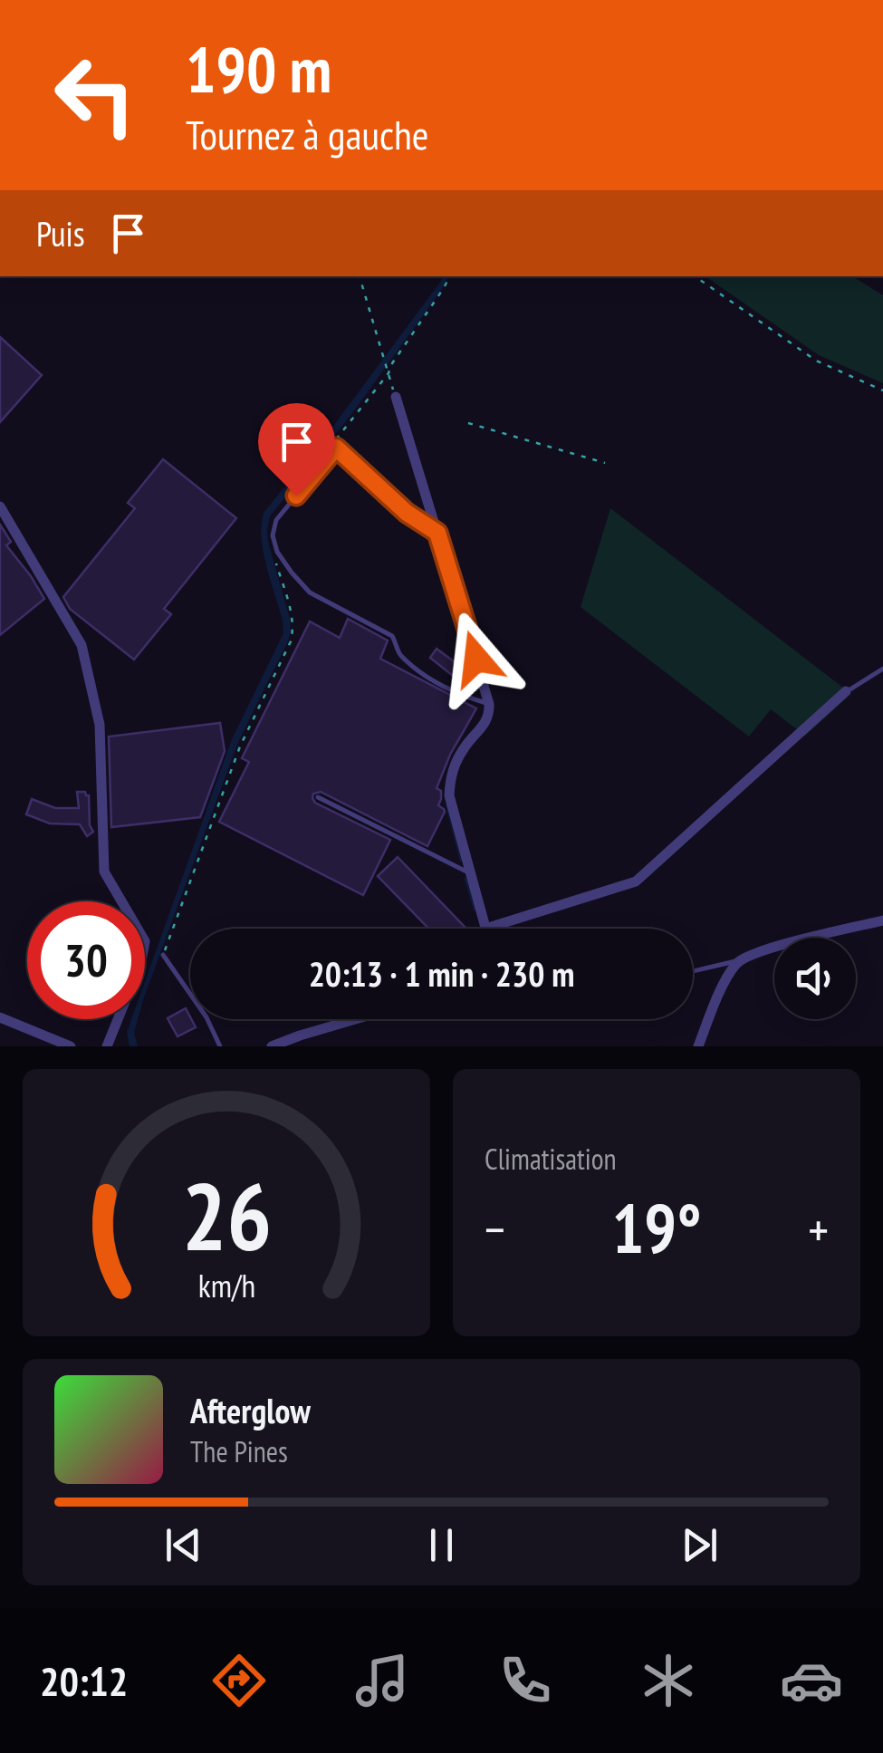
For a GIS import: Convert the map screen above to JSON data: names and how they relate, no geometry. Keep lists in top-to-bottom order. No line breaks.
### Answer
{"page":{"turn":["190 m","Tournez à gauche"],"then":"Puis","limit":"30","trip":"20:13 · 1 min · 230 m","tile":"Climatisation","heat":["−","19°","+"],"song":["Afterglow","The Pines"],"tabs":"20:12","gauge":["26","km/h"]}}
